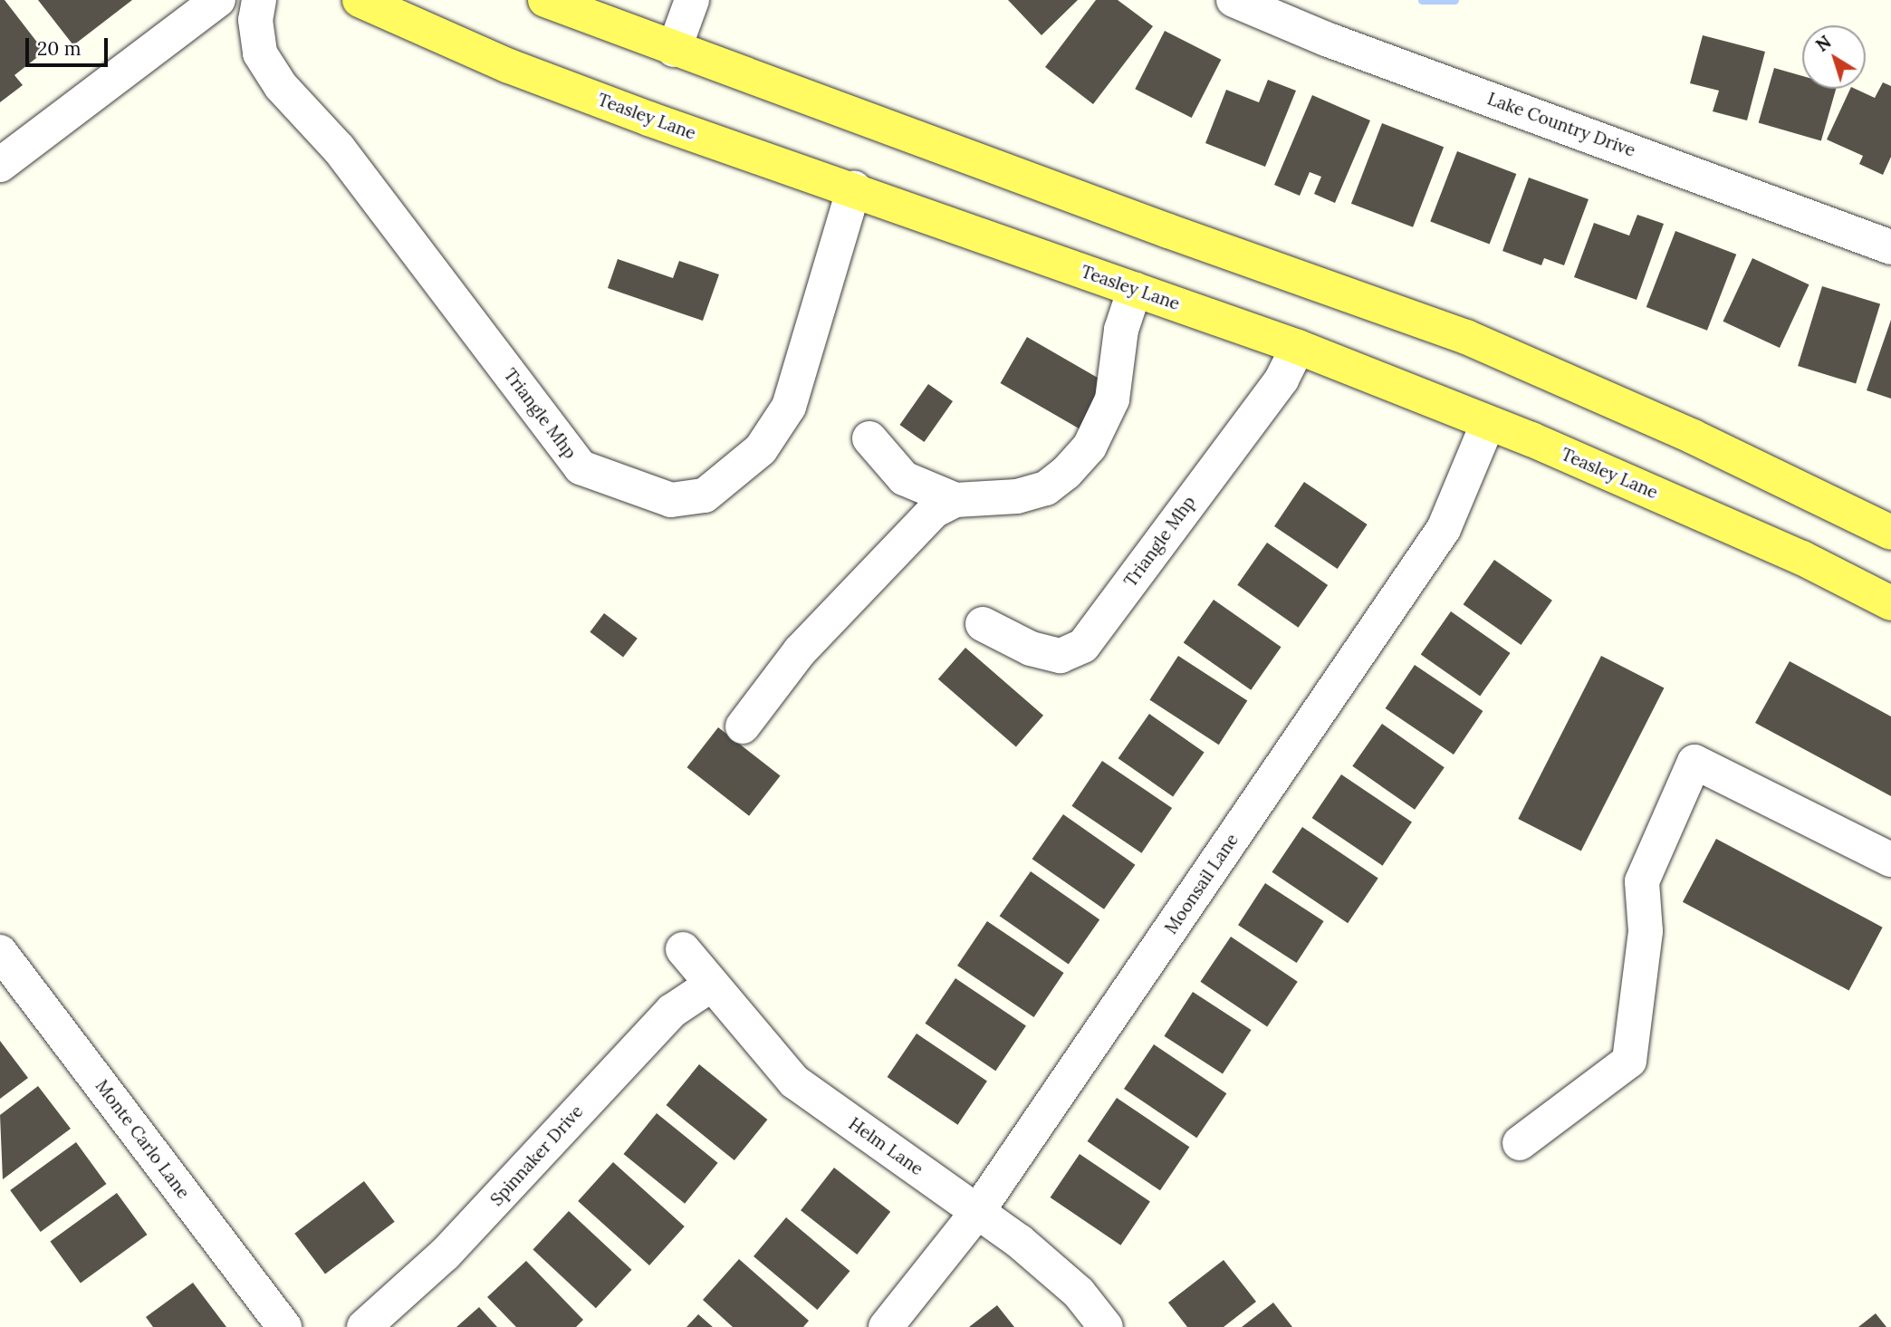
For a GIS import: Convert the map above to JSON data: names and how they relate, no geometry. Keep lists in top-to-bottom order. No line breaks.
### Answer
{"streets":{"main road":["Teasley Lane"],"street":["Lake Country Drive","Triangle Mhp","Moonsail Lane","Monte Carlo Lane","Helm Lane","Spinnaker Drive"]},"crossings":[["Teasley Lane","Triangle Mhp"],["Teasley Lane","Moonsail Lane"],["Moonsail Lane","Helm Lane"],["Helm Lane","Spinnaker Drive"]],"scale_bar":"20 m","north":"top left"}
